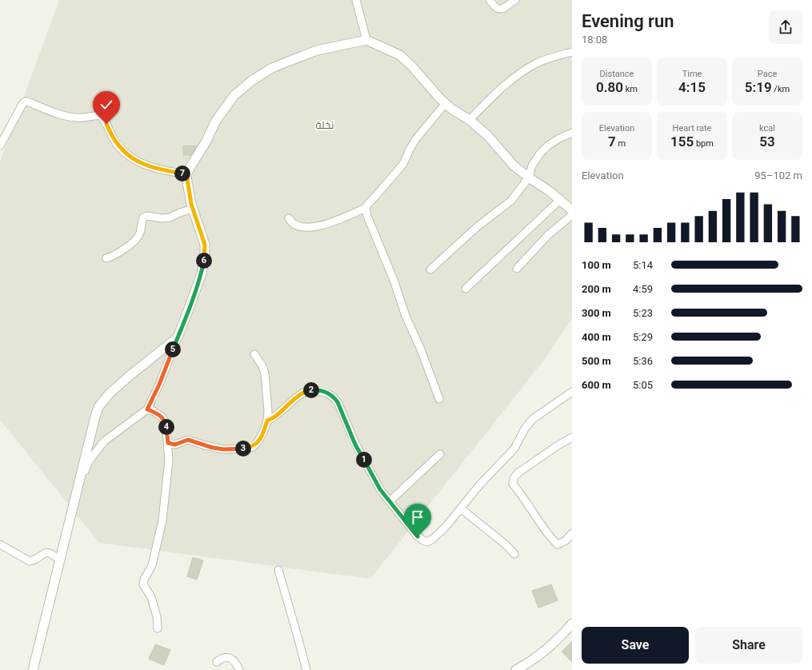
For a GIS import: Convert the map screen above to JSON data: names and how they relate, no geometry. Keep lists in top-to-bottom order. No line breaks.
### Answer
{"districts":["نخلة"],"page":{"heading":["Evening run","18:08"],"stats":[["Distance","0.80 km"],["Time","4:15"],["Pace","5:19 /km"],["Elevation","7 m"],["Heart rate","155 bpm"],["kcal","53"]],"chart":["Elevation","95–102 m"],"pins":["7","6","5","2","4","3","1"],"list":[{"name":"100 m","note":"5:14"},{"name":"200 m","note":"4:59"},{"name":"300 m","note":"5:23"},{"name":"400 m","note":"5:29"},{"name":"500 m","note":"5:36"},{"name":"600 m","note":"5:05"}],"buttons":["Save","Share"]}}
